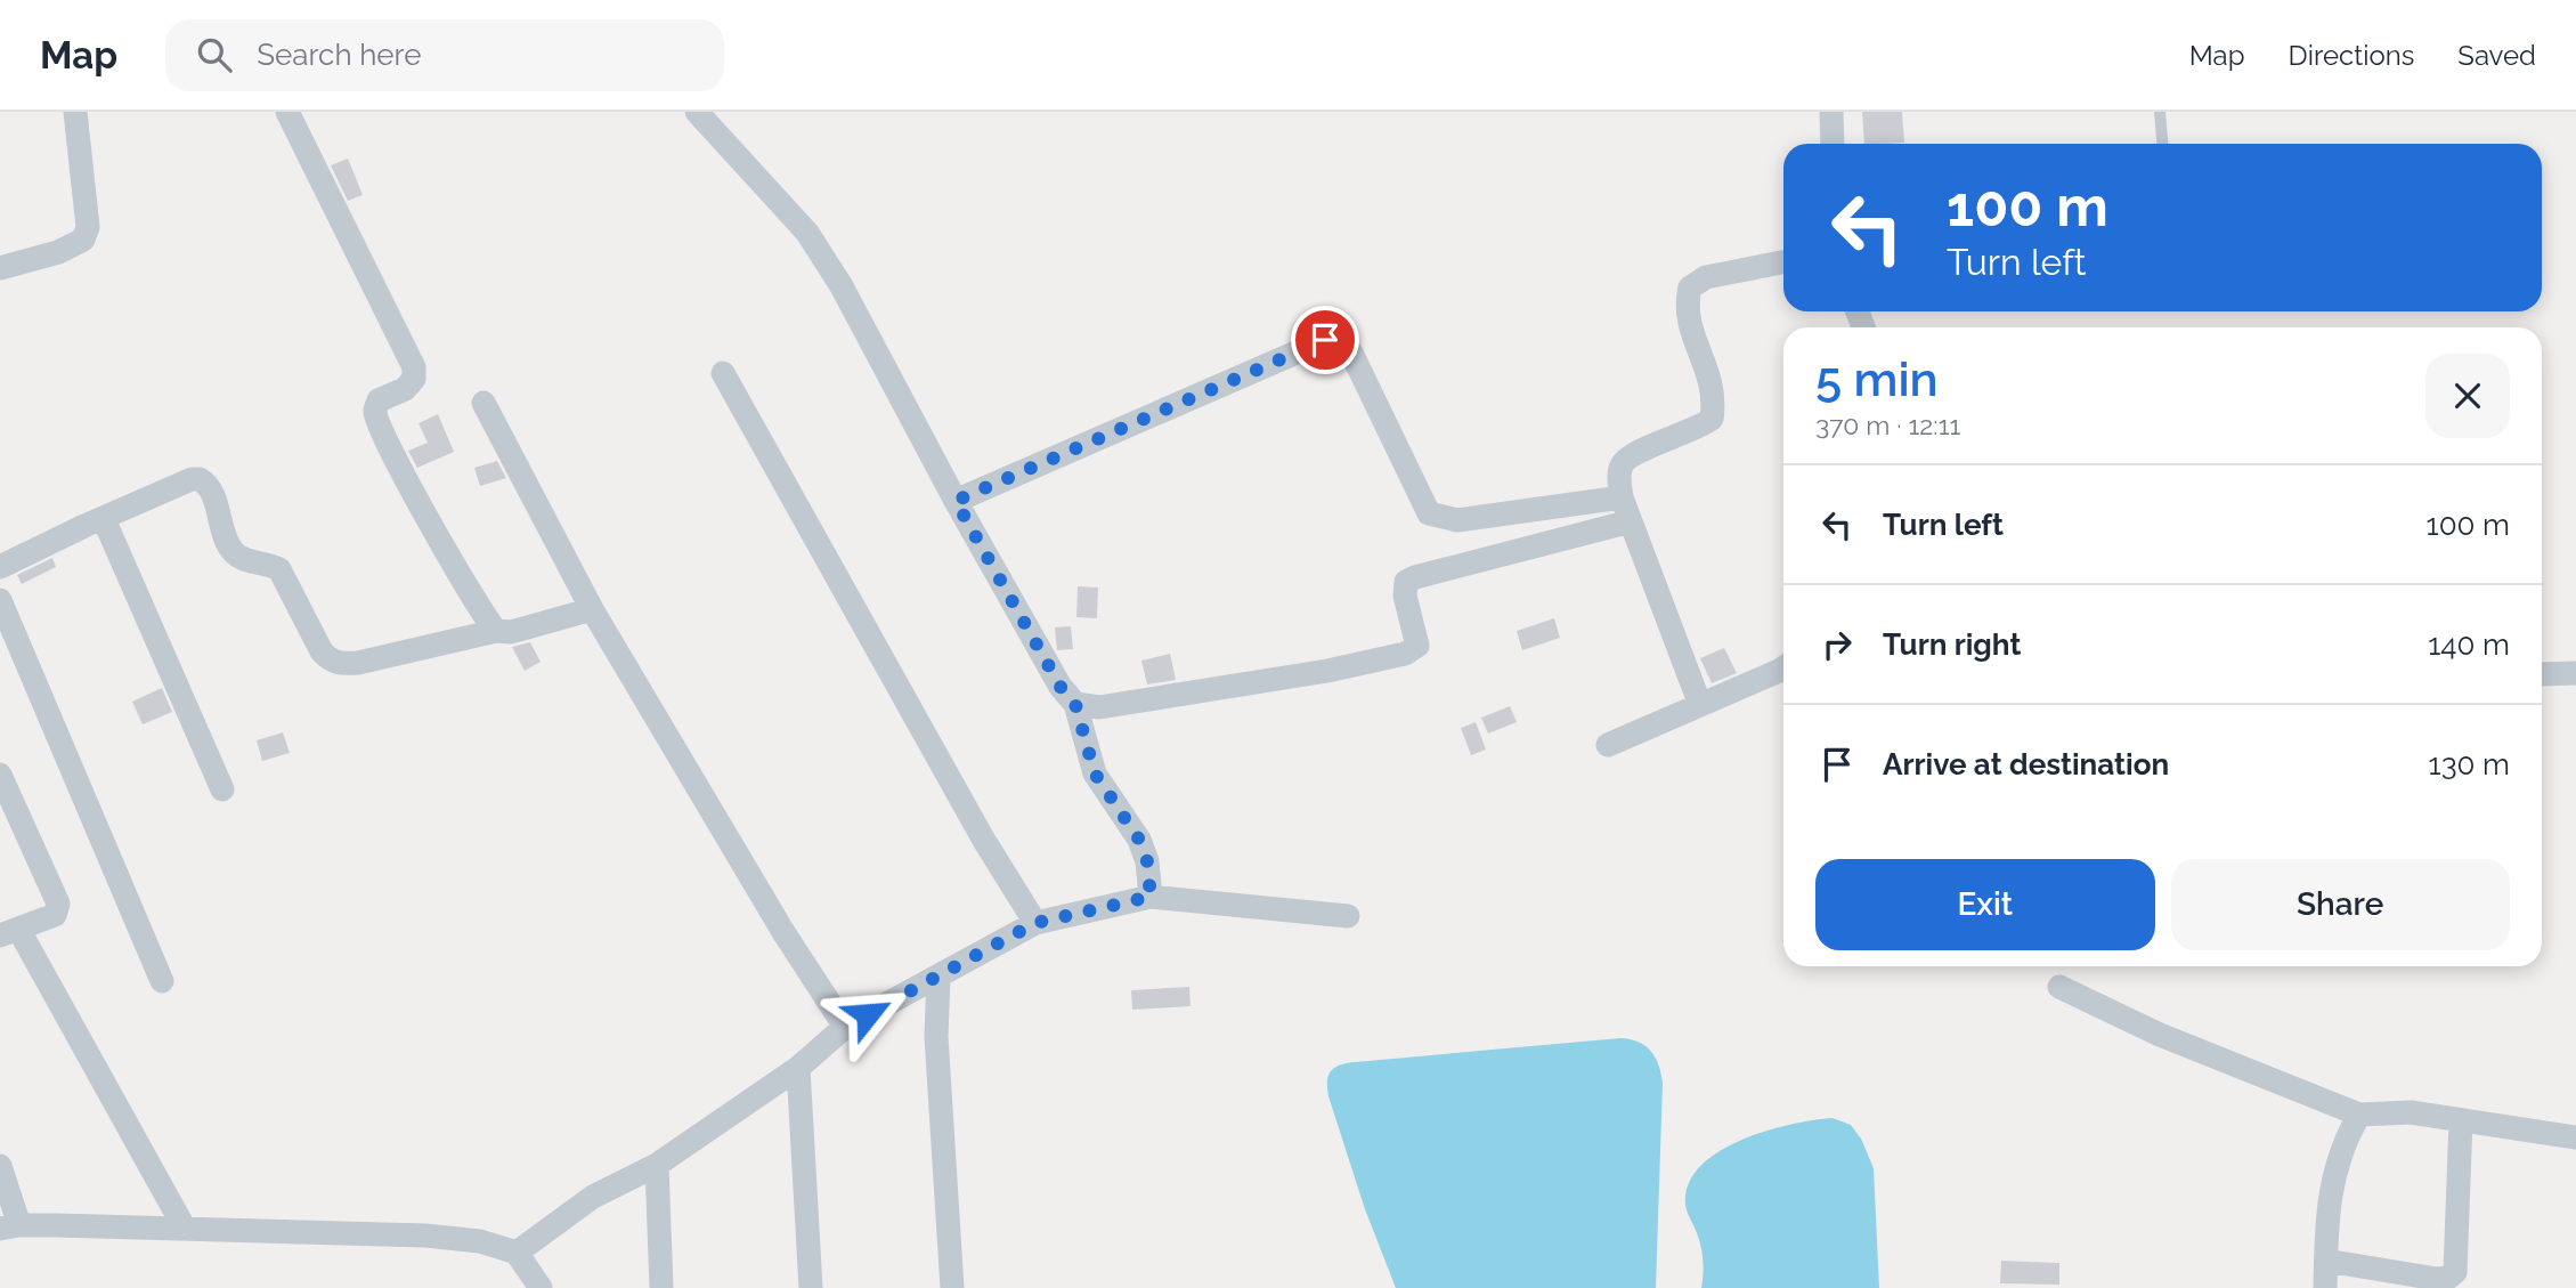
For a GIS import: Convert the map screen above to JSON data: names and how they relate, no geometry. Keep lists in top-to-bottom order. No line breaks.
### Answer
{"page":{"header":"Map","search":"Search here","nav":["Map","Directions","Saved"],"turn":["100 m","Turn left"],"heading":["5 min","370 m · 12:11"],"list":[{"name":"Turn left","value":"100 m"},{"name":"Turn right","value":"140 m"},{"name":"Arrive at destination","value":"130 m"}],"buttons":["Exit","Share"]}}
